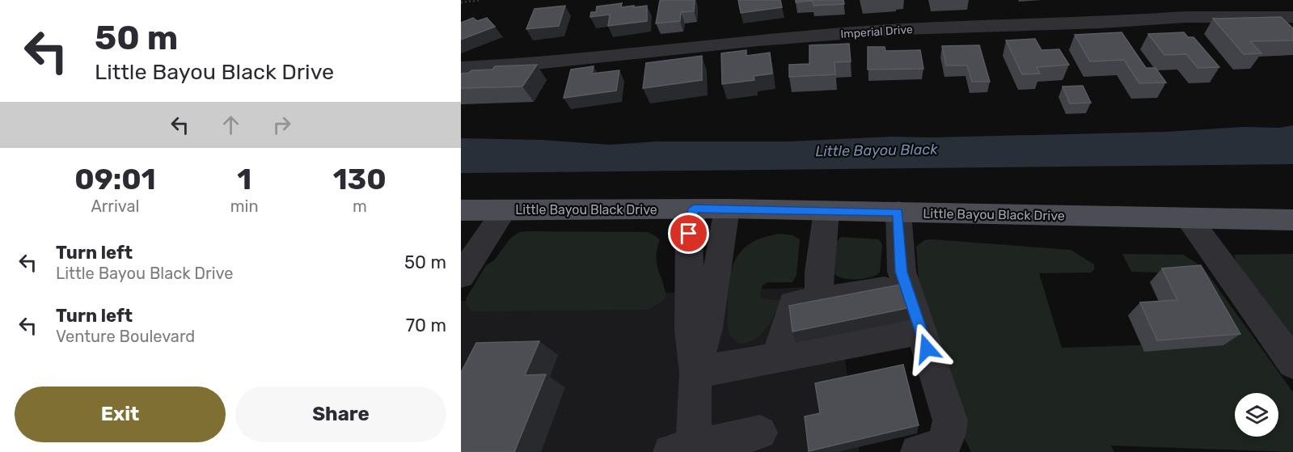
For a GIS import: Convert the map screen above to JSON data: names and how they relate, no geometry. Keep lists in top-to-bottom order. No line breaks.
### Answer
{"streets":{"main road":["Little Bayou Black Drive"],"street":["Imperial Drive"]},"water":["Little Bayou Black"],"page":{"turn":["50 m","Little Bayou Black Drive"],"eta":["09:01","Arrival","1","min","130","m"],"list":[{"name":"Turn left","note":"Little Bayou Black Drive","value":"50 m"},{"name":"Turn left","note":"Venture Boulevard","value":"70 m"}],"buttons":["Exit","Share"]}}
